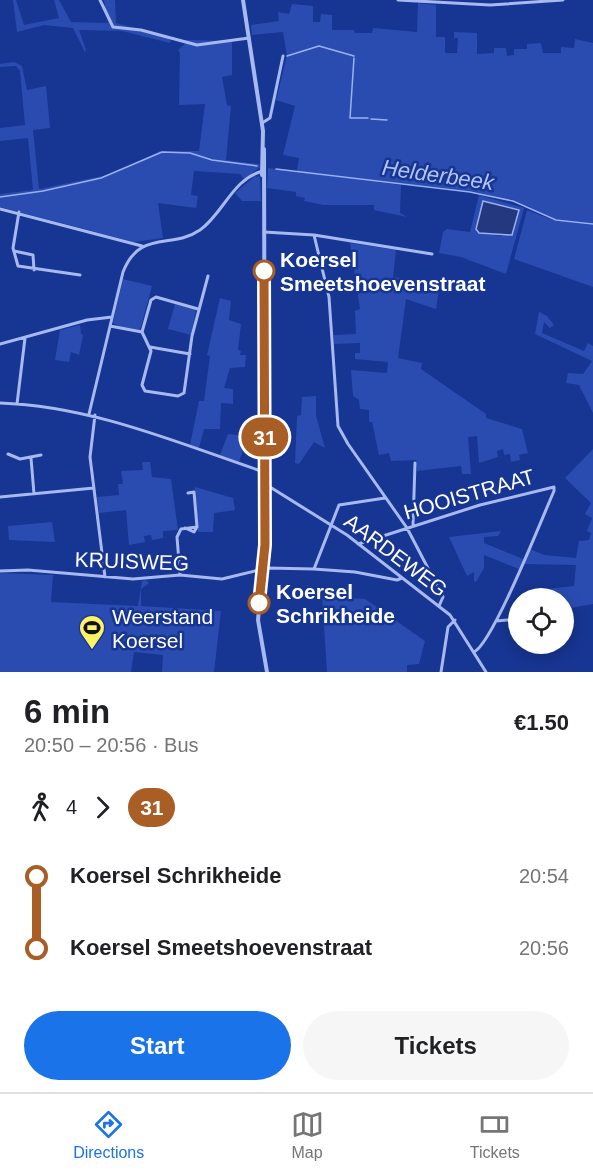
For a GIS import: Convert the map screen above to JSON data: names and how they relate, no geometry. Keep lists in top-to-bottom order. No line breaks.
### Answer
{"streets":{"street":["HOOISTRAAT","AARDEWEG","KRUISWEG"]},"crossings":[["HOOISTRAAT","AARDEWEG"],["AARDEWEG","KRUISWEG"]],"water":["Helderbeek"],"places":{"other":["Koersel Smeetshoevenstraat","Koersel Schrikheide"],"sports":["Weerstand Koersel"]},"lines":["bus line 31"],"page":{"on_map":"31","heading":["6 min","20:50 – 20:56 · Bus","€1.50"],"legs":["4","31"],"list":[{"name":"Koersel Schrikheide","value":"20:54"},{"name":"Koersel Smeetshoevenstraat","value":"20:56"}],"buttons":["Start","Tickets"],"tabs":["Directions","Map","Tickets"]}}
